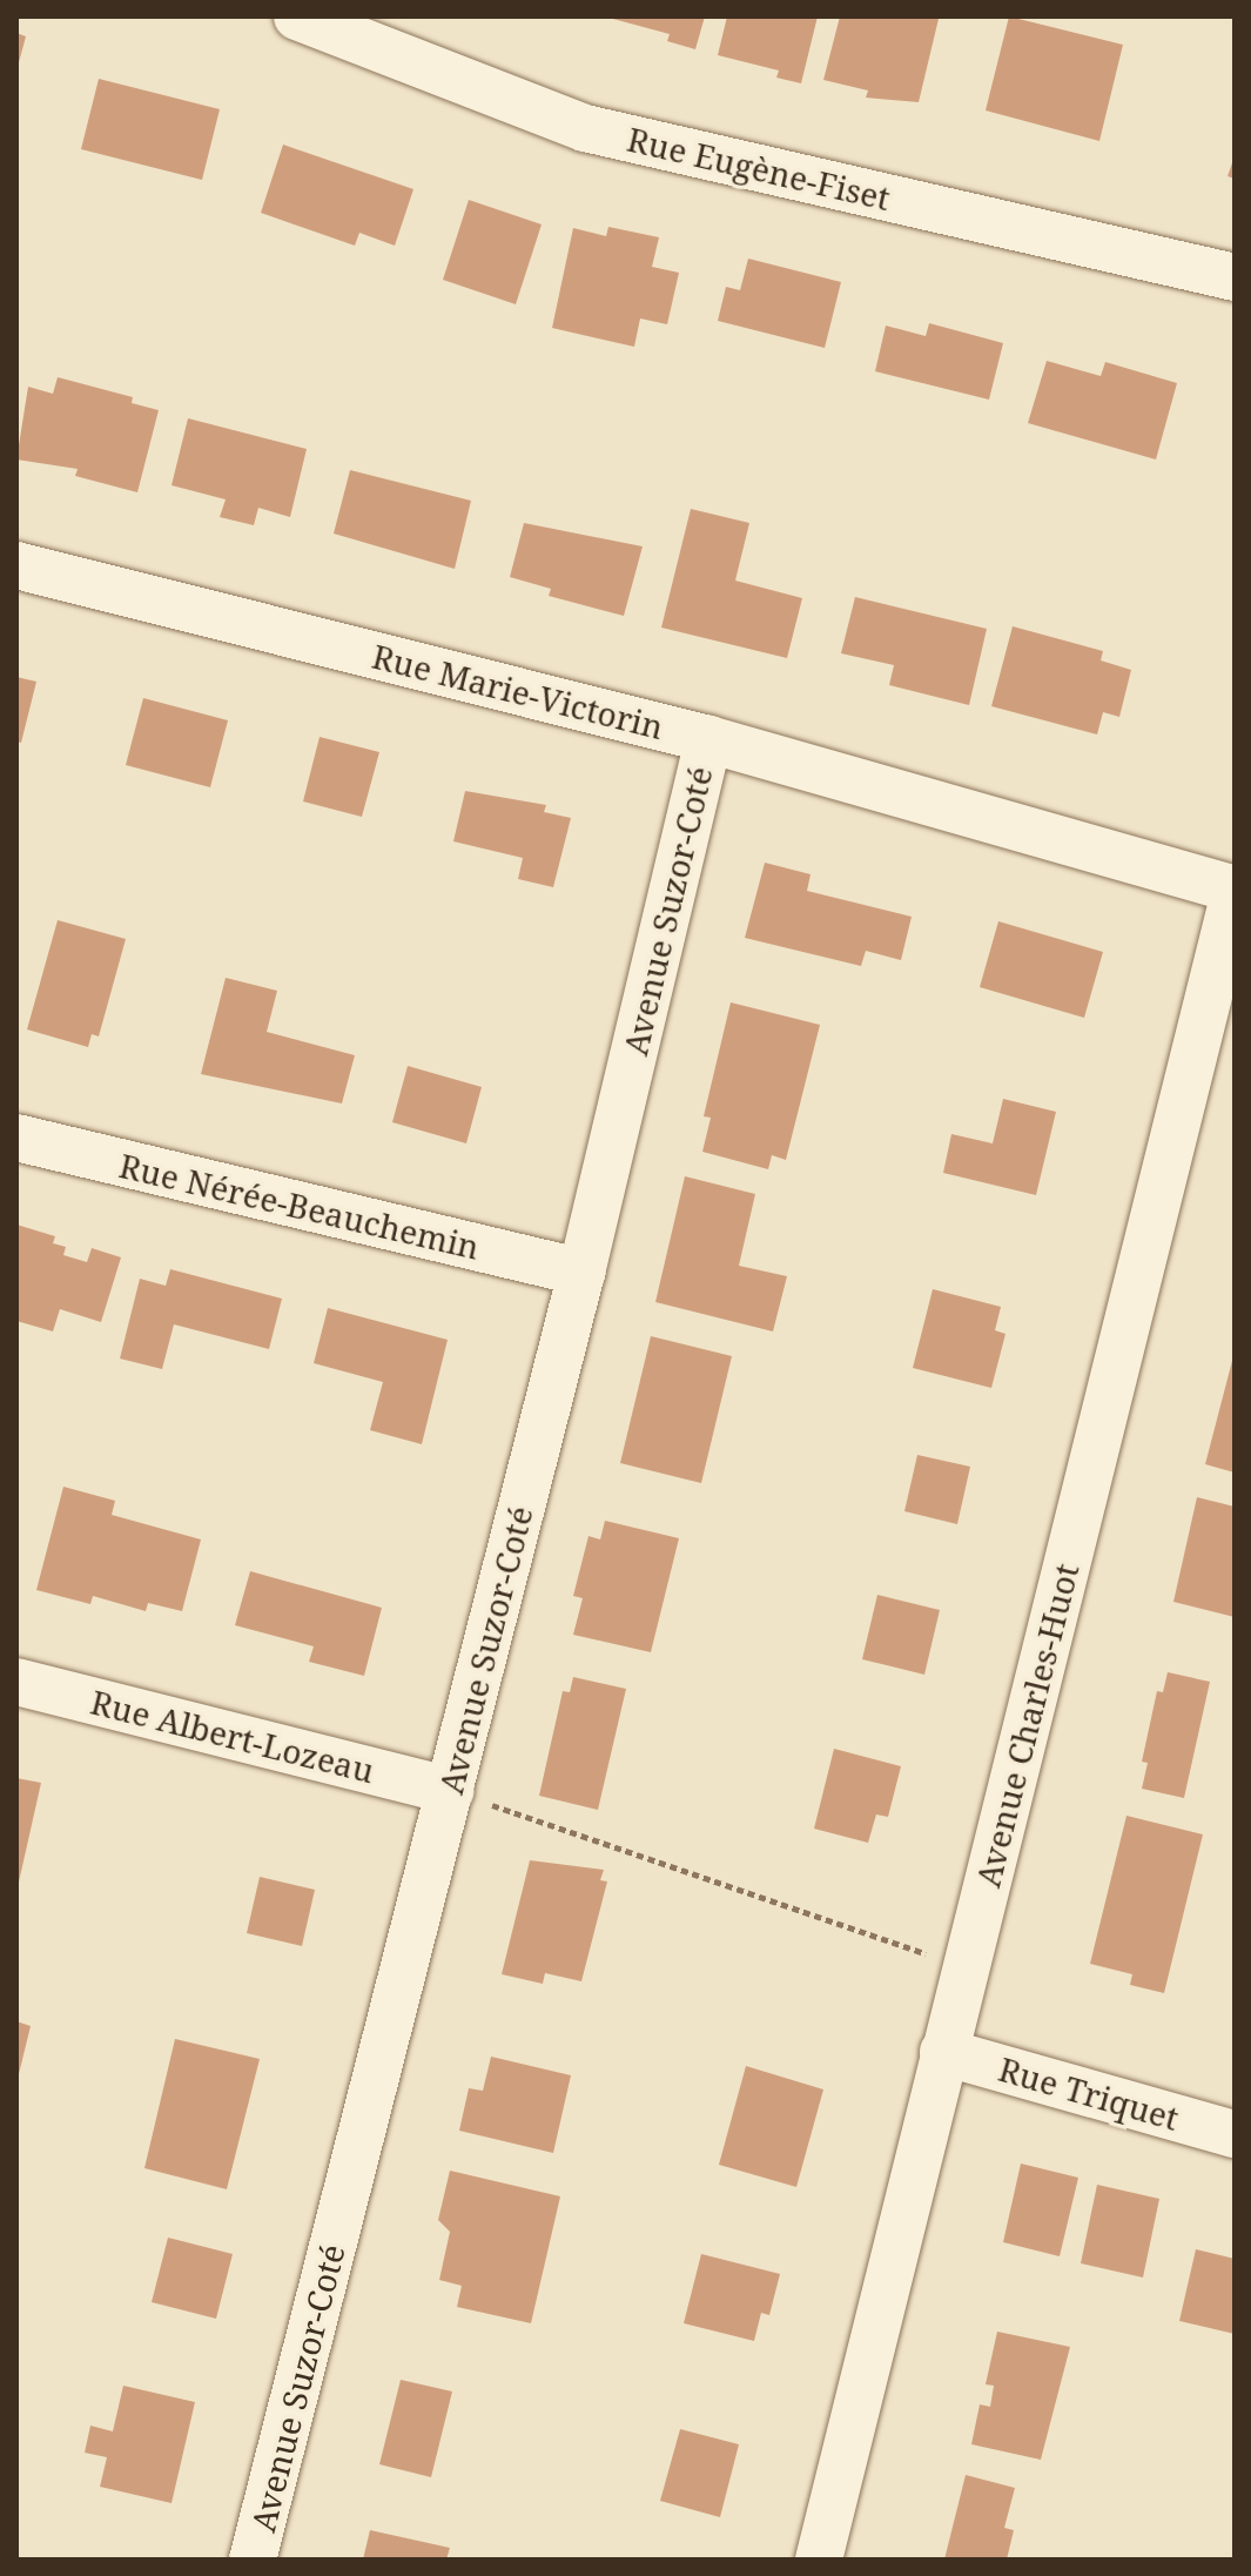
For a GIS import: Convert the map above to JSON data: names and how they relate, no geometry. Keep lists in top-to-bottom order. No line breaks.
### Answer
{"streets":{"street":["Rue Eugène-Fiset","Rue Marie-Victorin","Avenue Suzor-Coté","Rue Nérée-Beauchemin","Avenue Charles-Huot","Rue Albert-Lozeau","Rue Triquet"]},"crossings":[["Rue Marie-Victorin","Avenue Suzor-Coté"],["Rue Marie-Victorin","Avenue Charles-Huot"],["Avenue Suzor-Coté","Rue Nérée-Beauchemin"],["Avenue Suzor-Coté","Rue Albert-Lozeau"],["Avenue Charles-Huot","Rue Triquet"]]}
